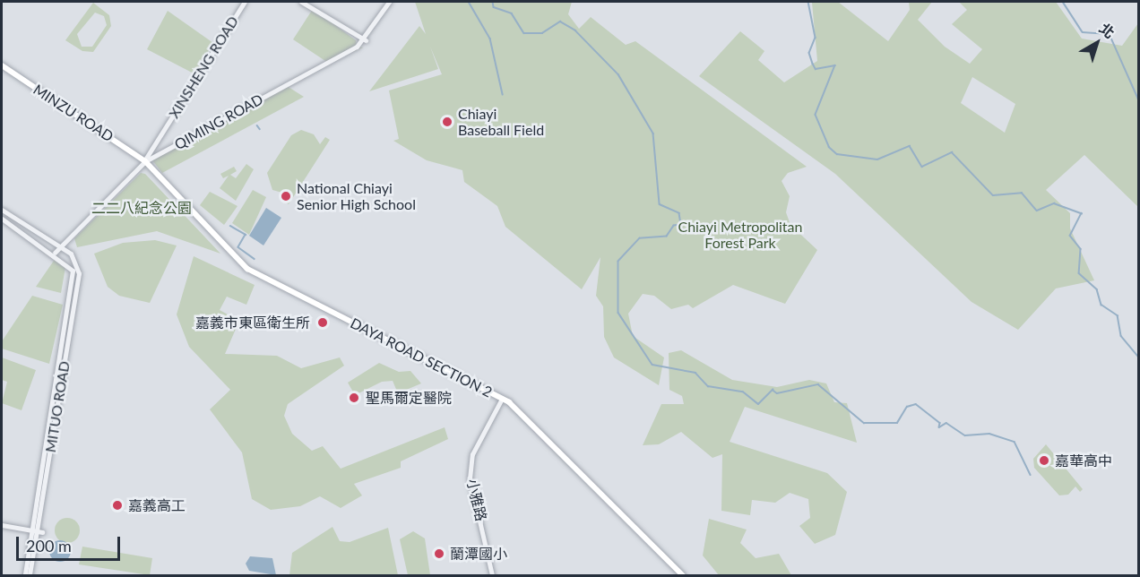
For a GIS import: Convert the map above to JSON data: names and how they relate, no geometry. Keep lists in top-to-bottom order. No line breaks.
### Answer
{"streets":{"main road":["MINZU ROAD","DAYA ROAD SECTION 2"],"street":["XINSHENG ROAD","QIMING ROAD","MITUO ROAD","小雅路"]},"crossings":[["XINSHENG ROAD","MINZU ROAD"],["XINSHENG ROAD","QIMING ROAD"],["XINSHENG ROAD","DAYA ROAD SECTION 2"],["MINZU ROAD","QIMING ROAD"],["MINZU ROAD","DAYA ROAD SECTION 2"],["QIMING ROAD","DAYA ROAD SECTION 2"],["QIMING ROAD","MITUO ROAD"],["DAYA ROAD SECTION 2","小雅路"]],"parks":["二二八紀念公園","Chiayi Metropolitan Forest Park"],"places":["Chiayi Baseball Field","National Chiayi Senior High School","嘉義市東區衛生所","聖馬爾定醫院","嘉華高中","嘉義高工","蘭潭國小"],"scale_bar":"200 m","north":"top right"}
